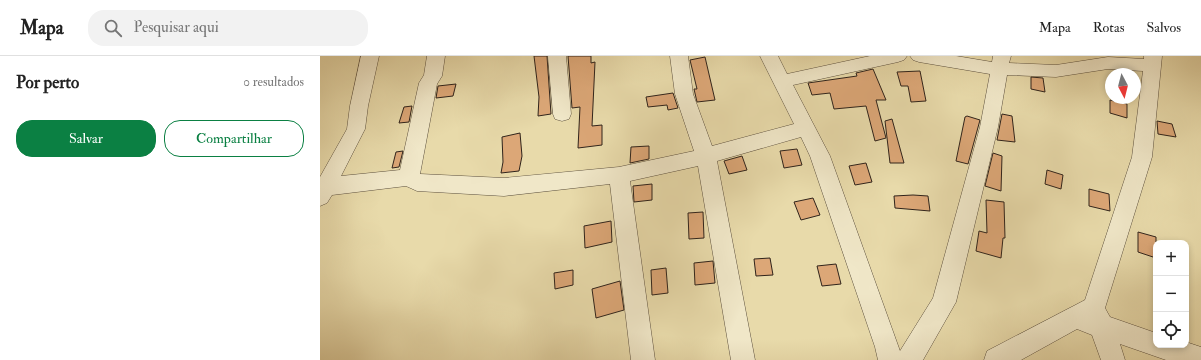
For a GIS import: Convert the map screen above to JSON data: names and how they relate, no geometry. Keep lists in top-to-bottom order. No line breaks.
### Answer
{"north":"bottom","page":{"header":"Mapa","search":"Pesquisar aqui","nav":["Mapa","Rotas","Salvos"],"heading":["Por perto","0 resultados"],"buttons":["Salvar","Compartilhar"],"map_buttons":["+","−"]}}
